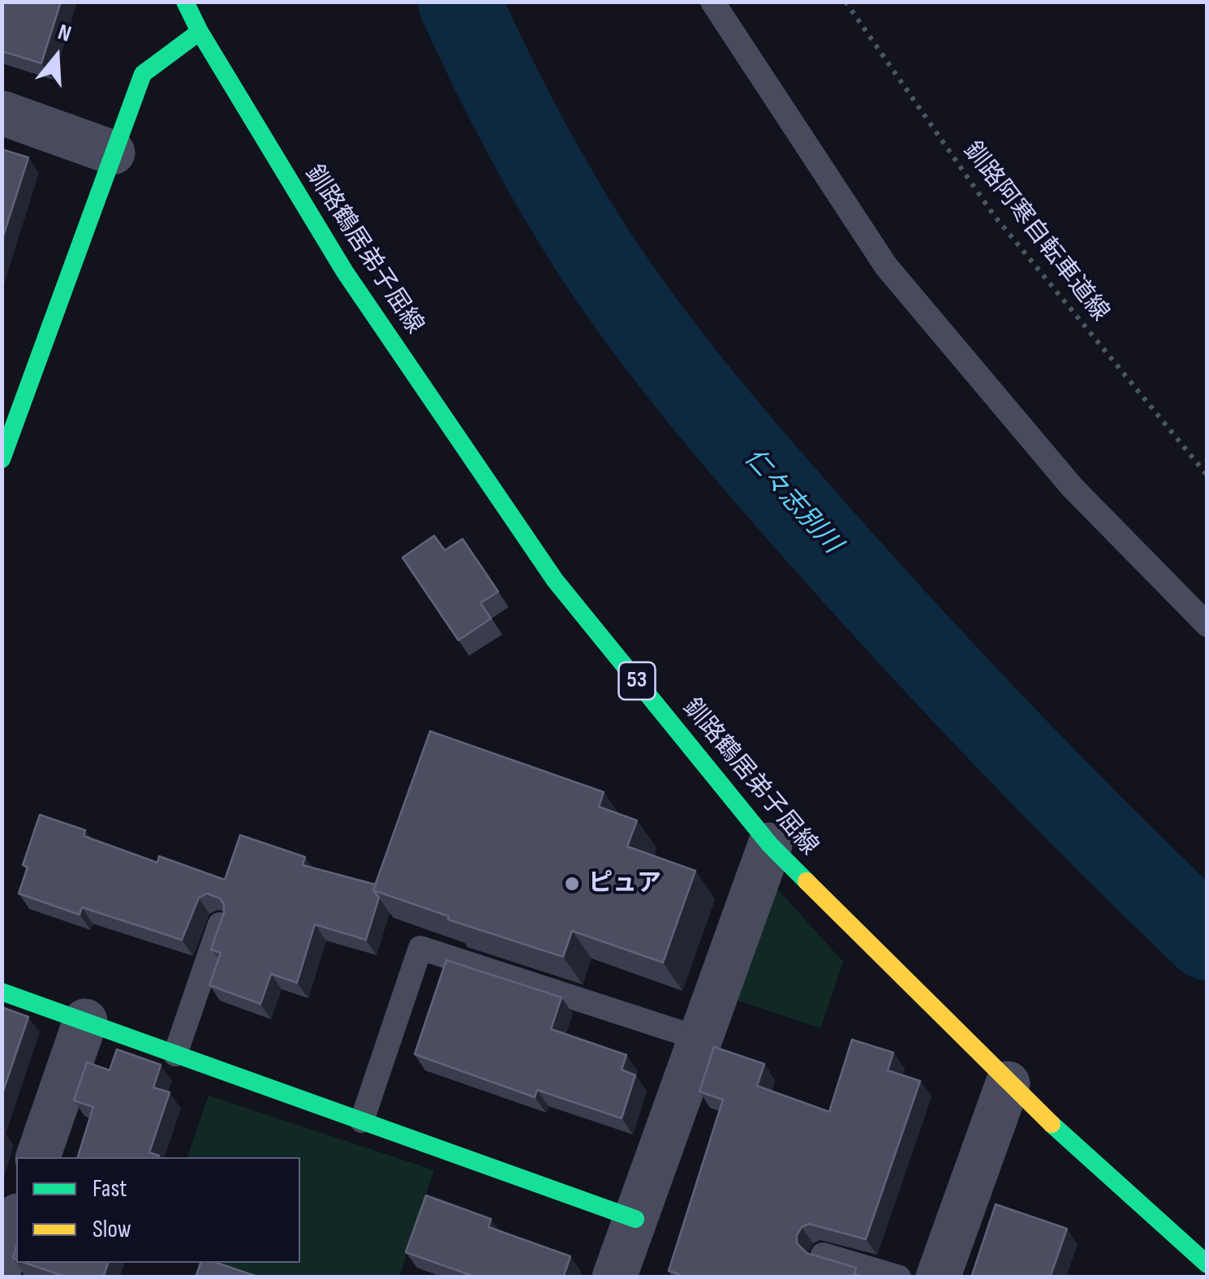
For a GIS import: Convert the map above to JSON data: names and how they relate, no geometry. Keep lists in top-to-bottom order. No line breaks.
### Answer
{"streets":{"main road":["釧路鶴居弟子屈線","53"],"path":["釧路阿寒自転車道線"]},"water":["仁々志別川"],"places":["ピュア"],"legend":["Fast","Slow"],"north":"top"}
